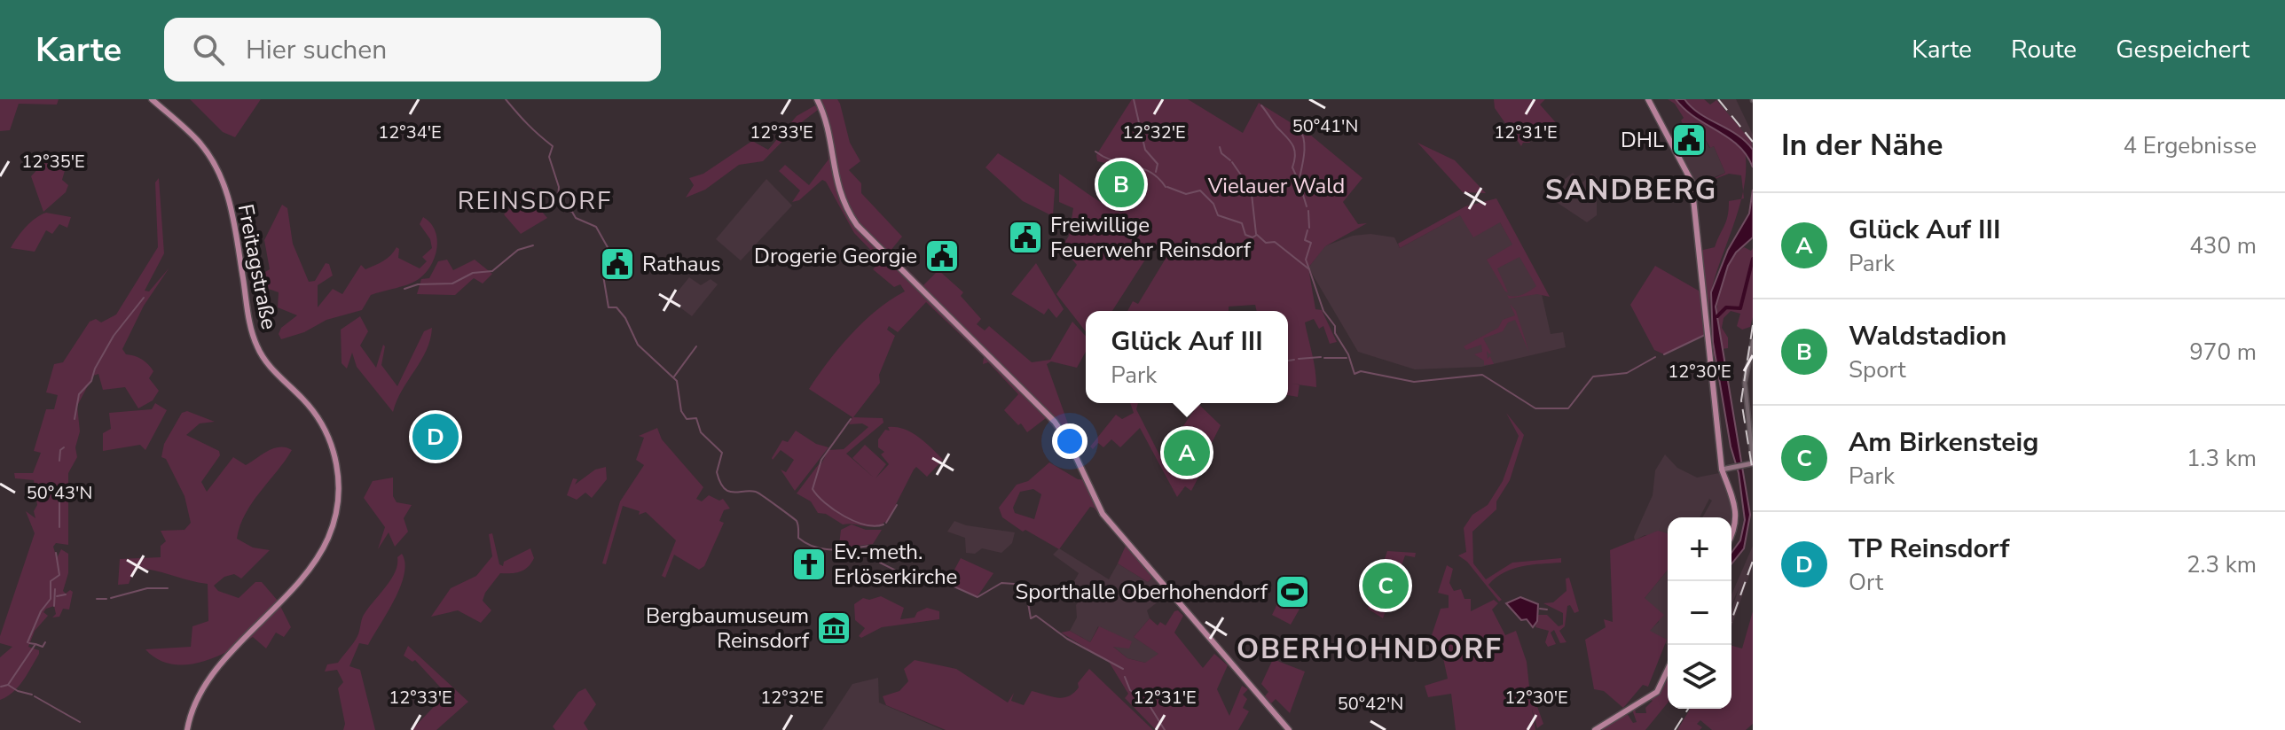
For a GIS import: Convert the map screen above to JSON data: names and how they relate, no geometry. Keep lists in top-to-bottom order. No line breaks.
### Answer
{"streets":{"main road":["Freitagstraße"]},"districts":["SANDBERG","REINSDORF","OBERHOHNDORF"],"parks":["Vielauer Wald"],"places":{"public building":["DHL","Freiwillige Feuerwehr Reinsdorf","Drogerie Georgie","Rathaus"],"church":["Ev.-meth. Erlöserkirche"],"sports":["Sporthalle Oberhohendorf"],"museum":["Bergbaumuseum Reinsdorf"]},"page":{"header":"Karte","search":"Hier suchen","nav":["Karte","Route","Gespeichert"],"heading":["In der Nähe","4 Ergebnisse"],"pins":["B","D","A","C"],"list":[{"mark":"A","name":"Glück Auf III","note":"Park","value":"430 m"},{"mark":"B","name":"Waldstadion","note":"Sport","value":"970 m"},{"mark":"C","name":"Am Birkensteig","note":"Park","value":"1.3 km"},{"mark":"D","name":"TP Reinsdorf","note":"Ort","value":"2.3 km"}],"popup":["Glück Auf III","Park"],"map_buttons":["+","−"]},"coordinates":["50°41'N","12°34'E","12°32'E","12°33'E","12°31'E","12°35'E","12°30'E","50°43'N","50°42'N"]}
